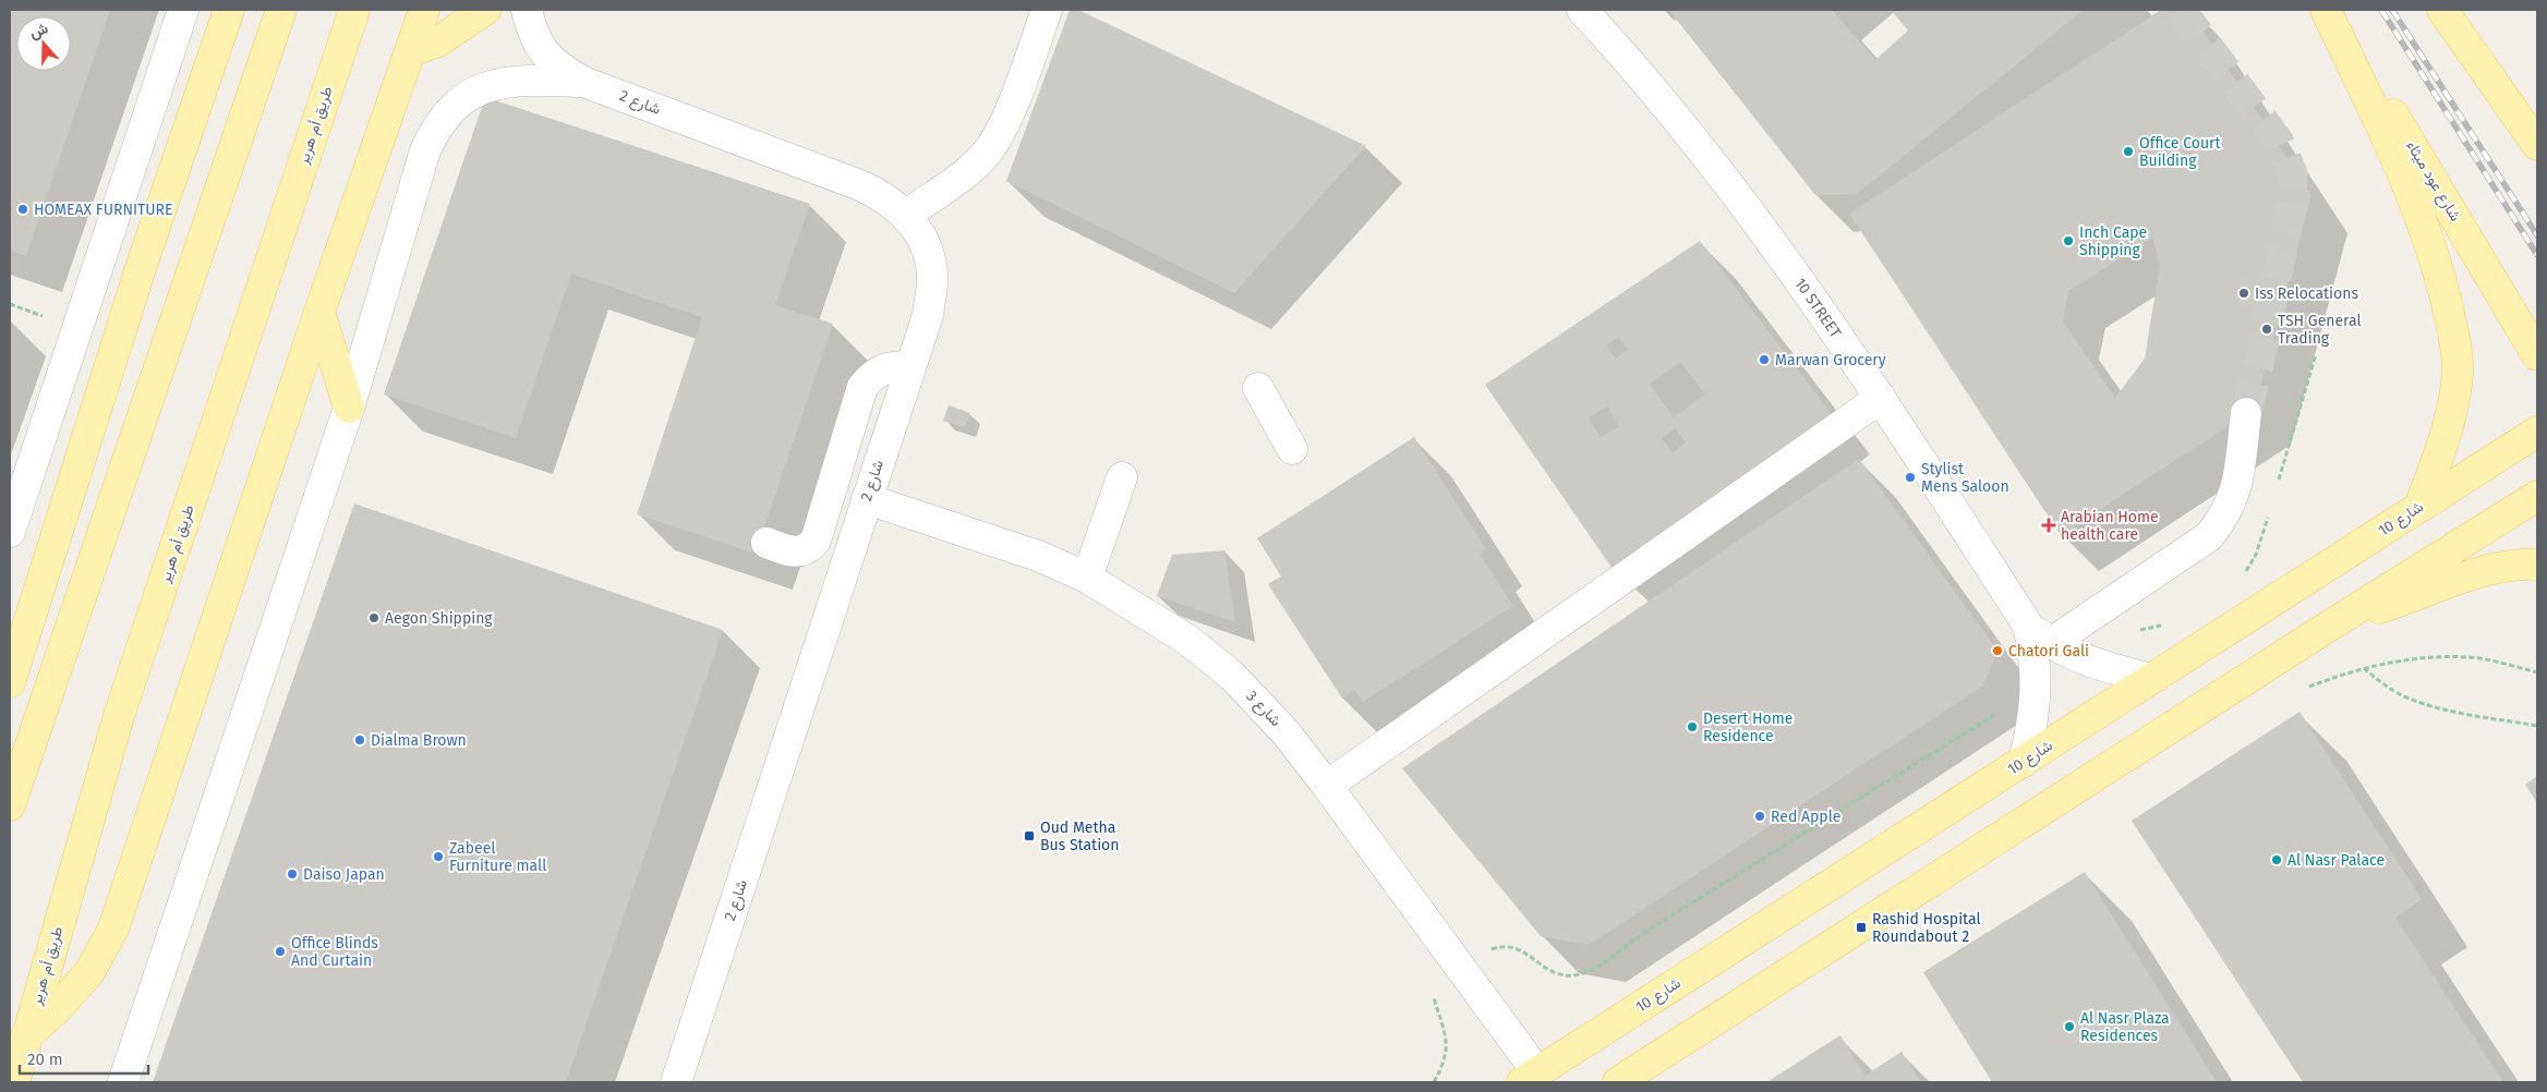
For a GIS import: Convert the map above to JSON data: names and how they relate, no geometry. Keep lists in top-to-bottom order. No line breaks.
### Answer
{"streets":{"main road":["طريق أم هرير","شارع عود ميثاء","شارع 10"],"street":["شارع 2","10 STREET","شارع 3"]},"crossings":[["شارع 2","شارع 3"],["شارع 10","شارع 3"]],"places":{"other":["Office Court Building","HOMEAX FURNITURE","Inch Cape Shipping","Iss Relocations","TSH General Trading","Marwan Grocery","Stylist Mens Saloon","Aegon Shipping","Chatori Gali","Desert Home Residence","Dialma Brown","Red Apple","Zabeel Furniture mall","Al Nasr Palace","Daiso Japan","Office Blinds And Curtain","Al Nasr Plaza Residences"],"health":["Arabian Home health care"],"transit":["Oud Metha Bus Station","Rashid Hospital Roundabout 2"]},"scale_bar":"20 m","north":"top"}
